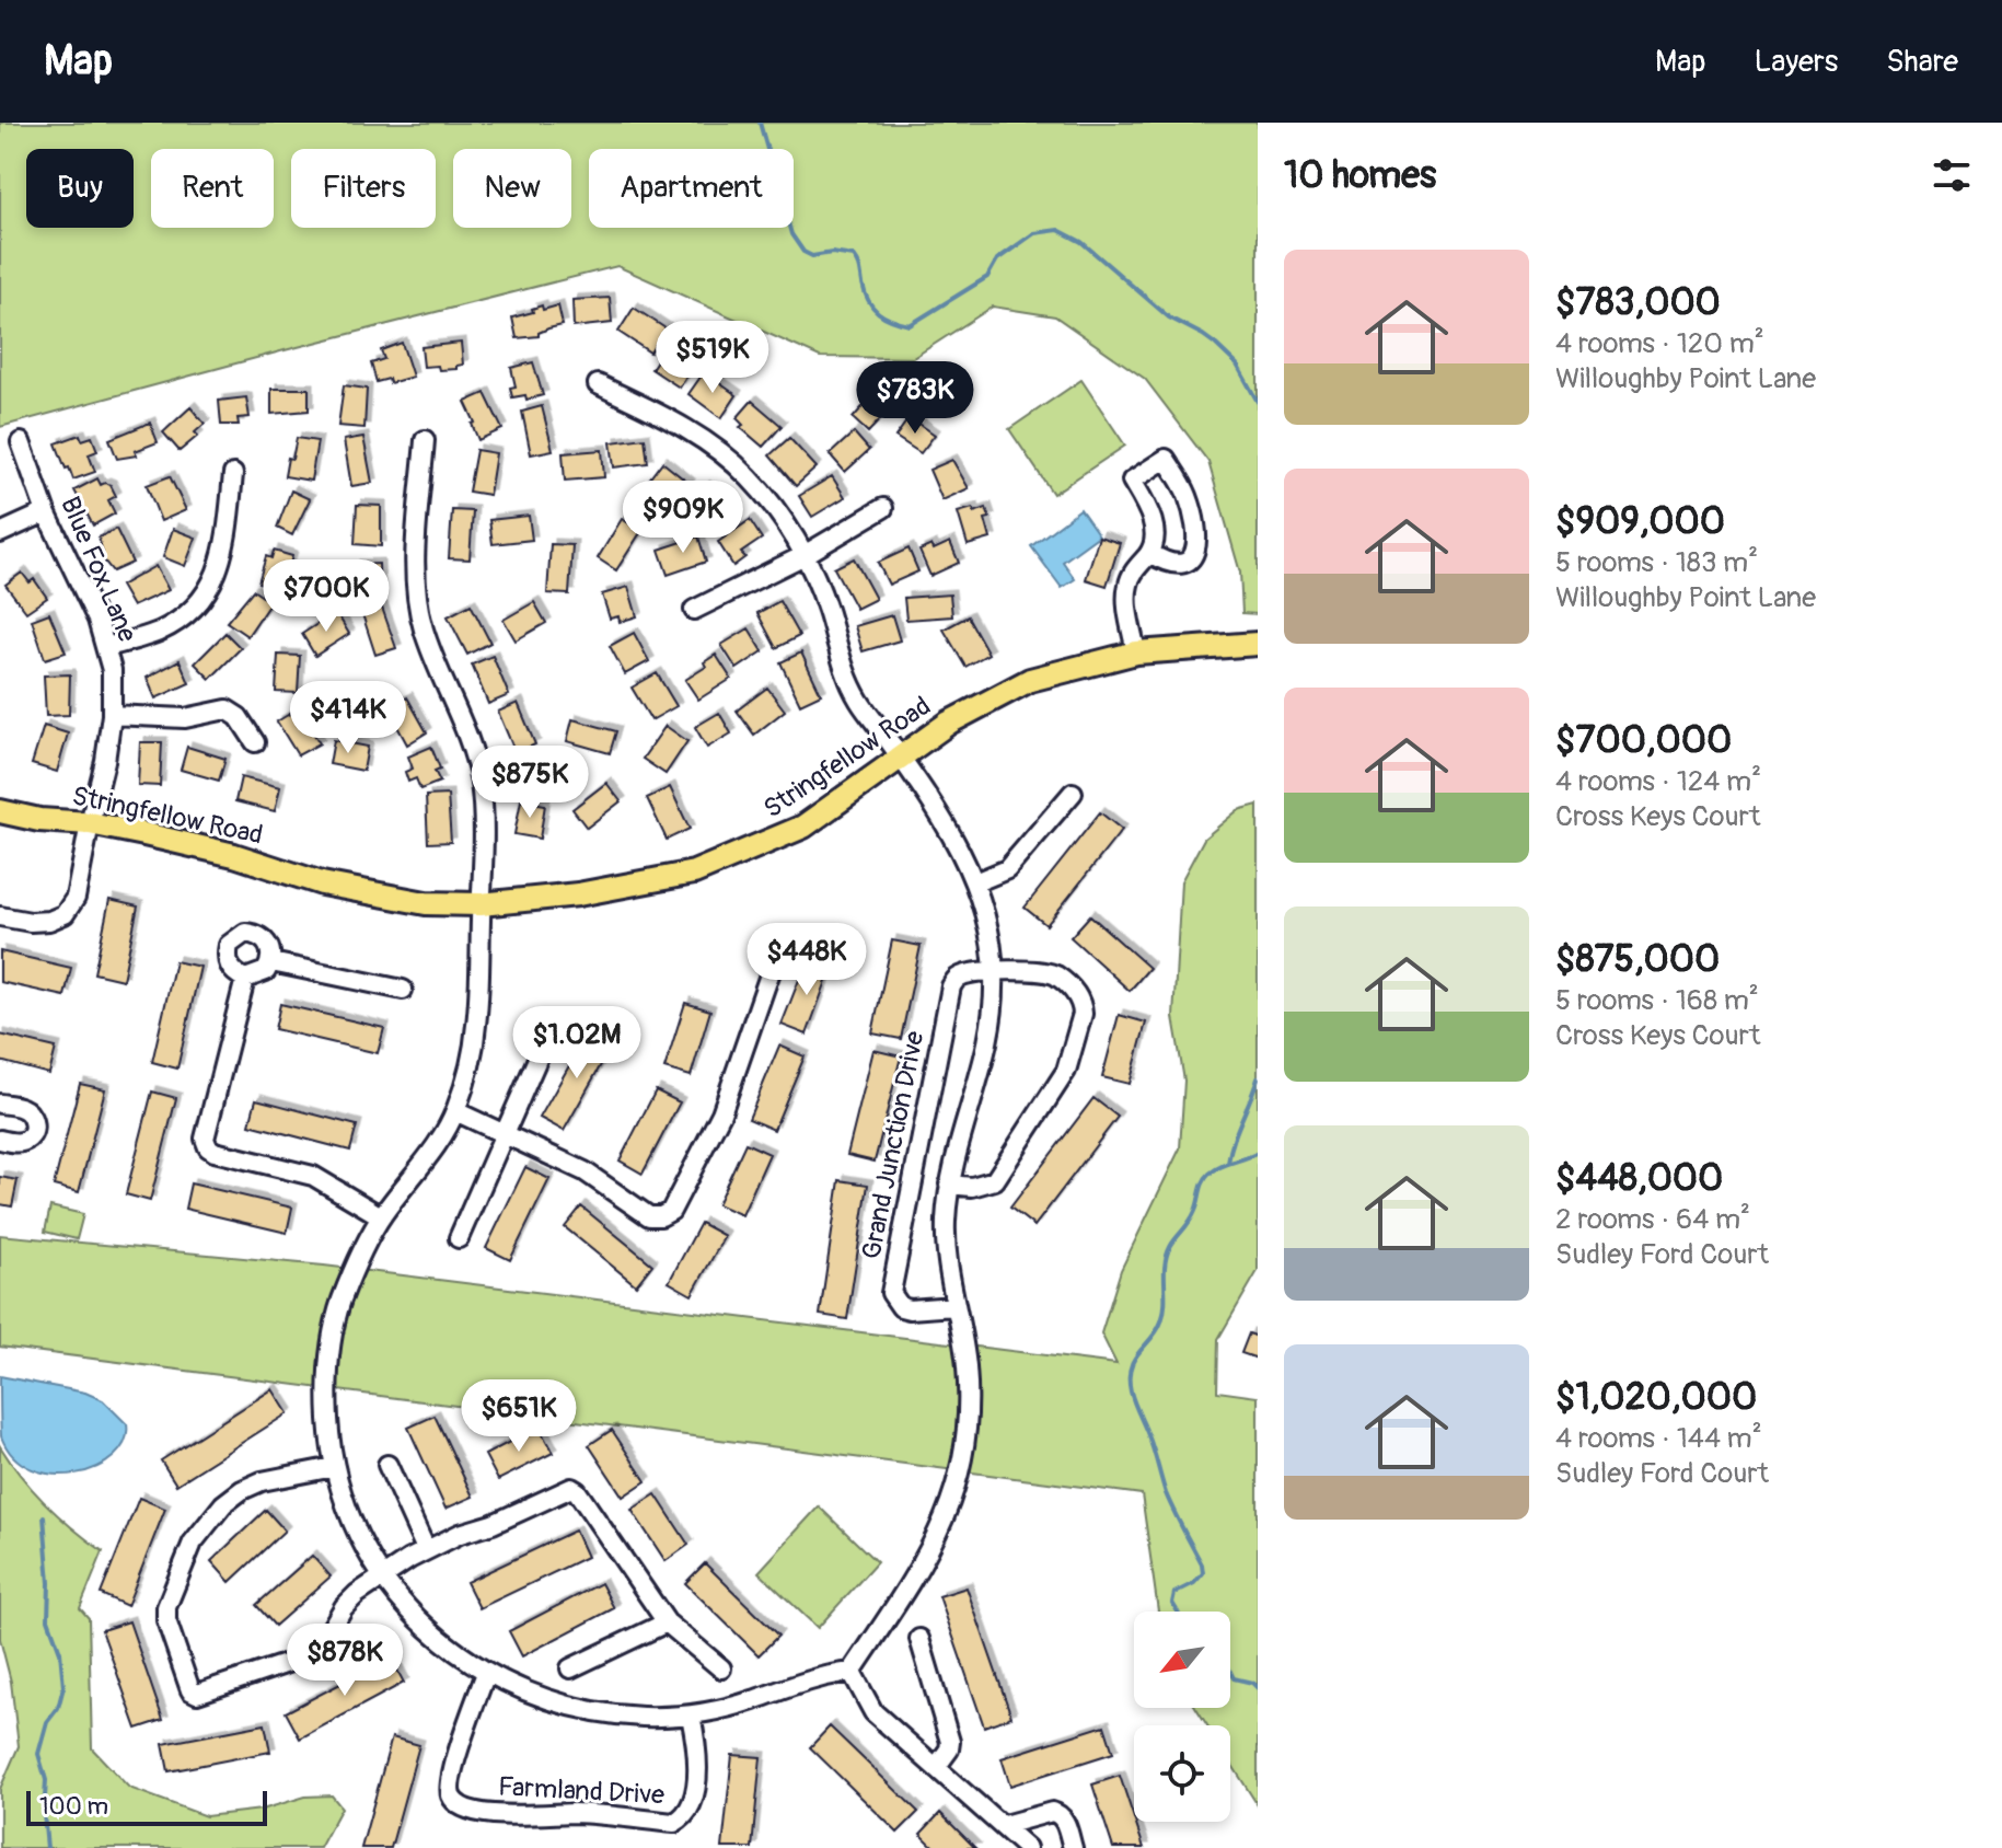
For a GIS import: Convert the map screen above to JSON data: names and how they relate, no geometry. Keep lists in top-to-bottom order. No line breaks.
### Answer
{"streets":{"main road":["Stringfellow Road"],"street":["Blue Fox Lane","Grand Junction Drive","Farmland Drive"]},"crossings":[["Blue Fox Lane","Stringfellow Road"]],"scale_bar":"100 m","north":"bottom left","page":{"header":"Map","nav":["Map","Layers","Share"],"heading":"10 homes","chip":["Buy","Rent","Filters","New","Apartment"],"list":[{"name":"$783,000","note":"4 rooms · 120 m² · Willoughby Point Lane"},{"name":"$909,000","note":"5 rooms · 183 m² · Willoughby Point Lane"},{"name":"$700,000","note":"4 rooms · 124 m² · Cross Keys Court"},{"name":"$875,000","note":"5 rooms · 168 m² · Cross Keys Court"},{"name":"$448,000","note":"2 rooms · 64 m² · Sudley Ford Court"},{"name":"$1,020,000","note":"4 rooms · 144 m² · Sudley Ford Court"}],"price":["$519K","$783K","$909K","$700K","$414K","$875K","$448K","$1.02M","$651K","$878K"],"scale":"100 m"}}
